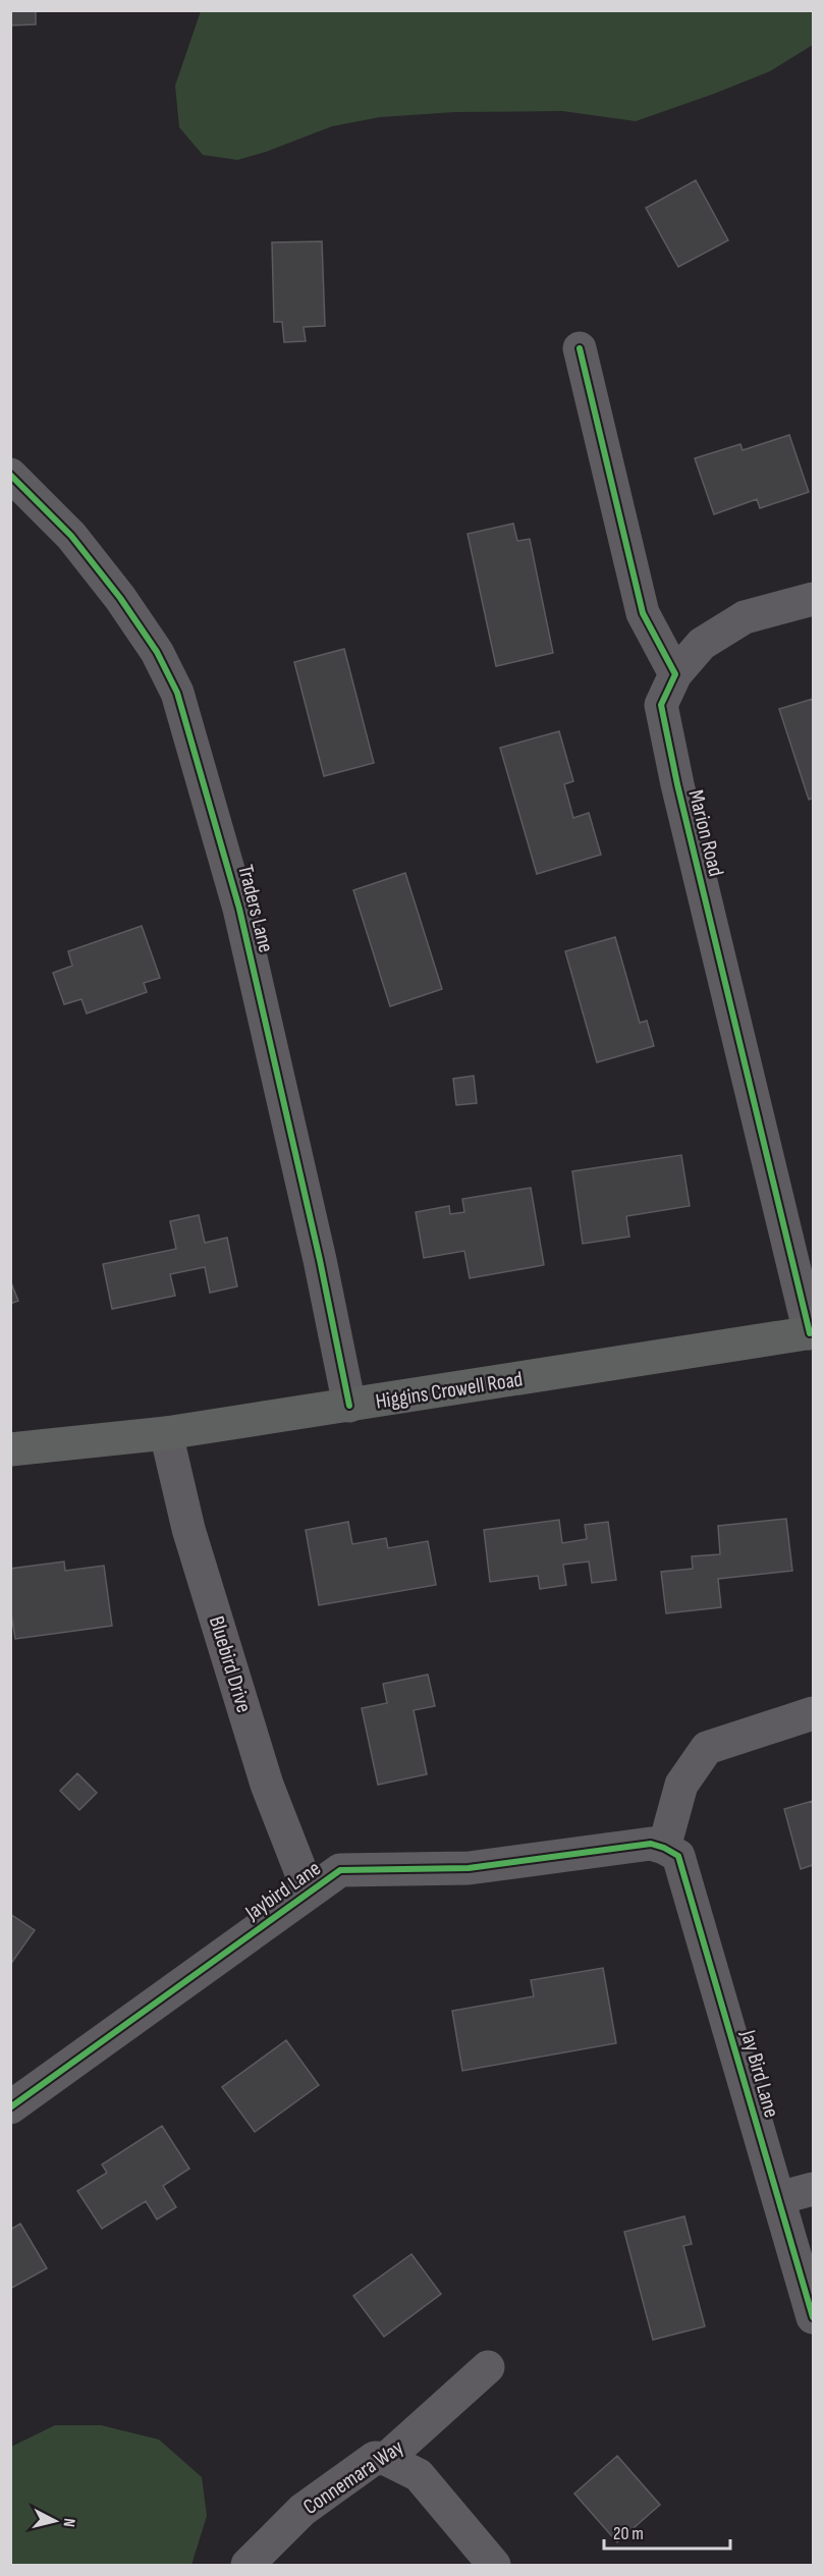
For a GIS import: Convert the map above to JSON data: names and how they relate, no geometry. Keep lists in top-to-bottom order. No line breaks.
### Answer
{"streets":{"main road":["Higgins Crowell Road"],"street":["Marion Road","Traders Lane","Bluebird Drive","Jaybird Lane","Jay Bird Lane","Connemara Way"]},"crossings":[["Marion Road","Higgins Crowell Road"],["Traders Lane","Higgins Crowell Road"],["Higgins Crowell Road","Bluebird Drive"],["Bluebird Drive","Jaybird Lane"],["Jaybird Lane","Jay Bird Lane"]],"scale_bar":"20 m","north":"right"}
